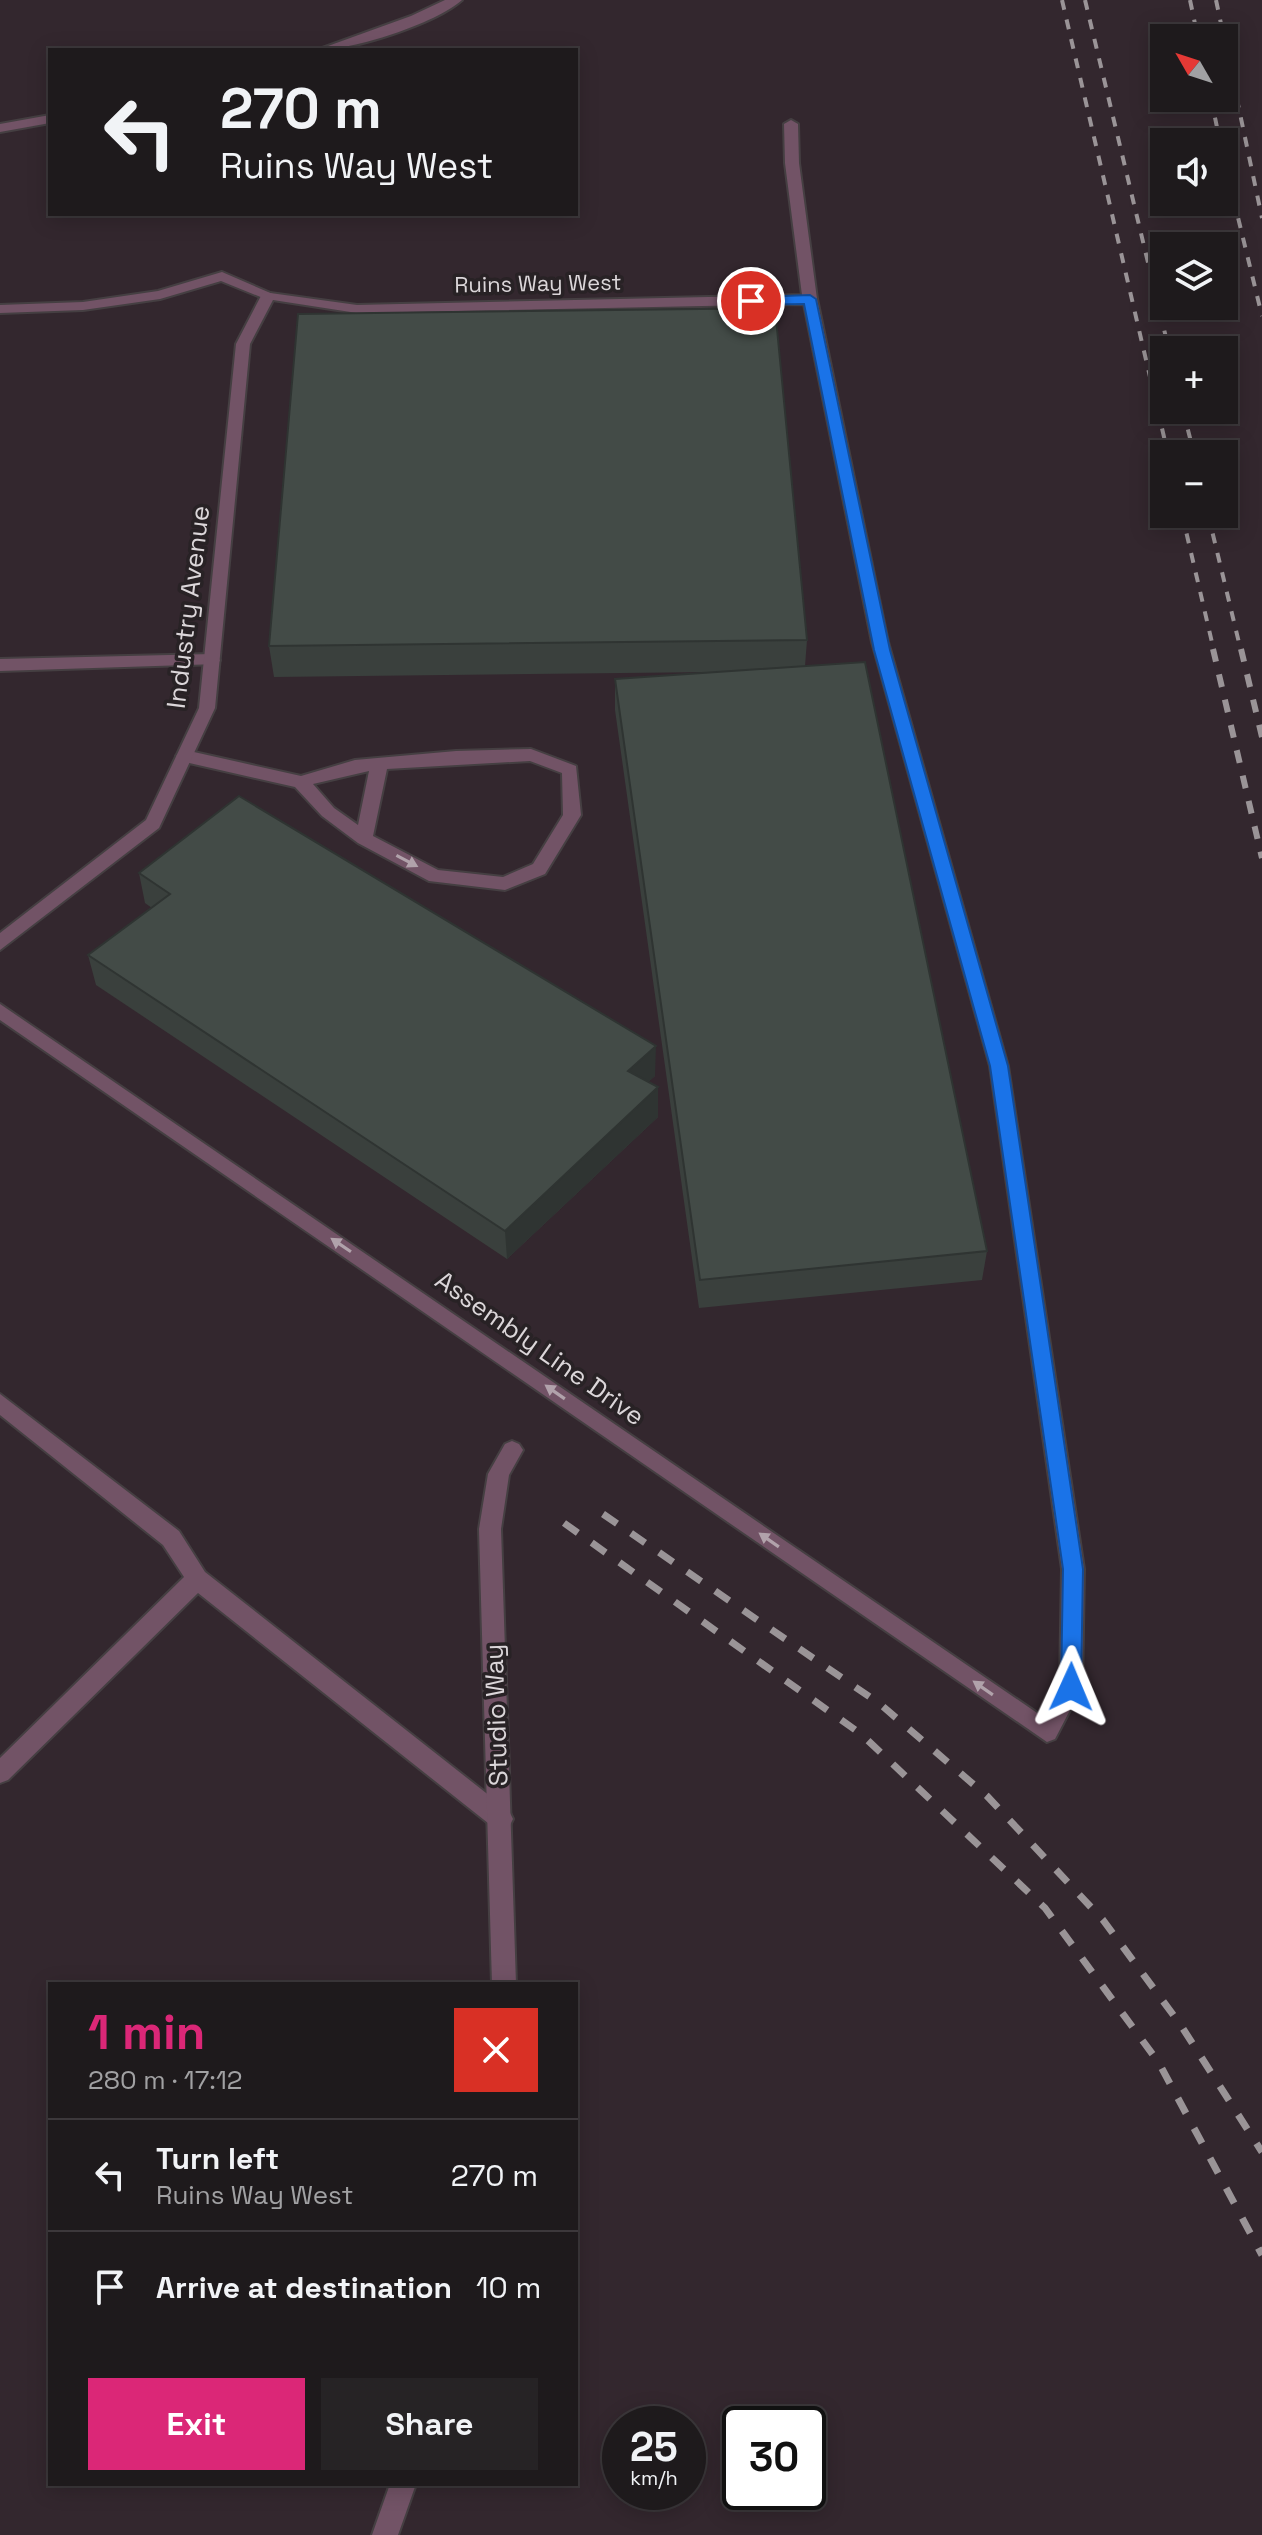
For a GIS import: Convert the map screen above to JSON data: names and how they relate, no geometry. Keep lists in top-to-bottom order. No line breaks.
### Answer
{"streets":{"street":["Ruins Way West","Industry Avenue","Assembly Line Drive","Studio Way"]},"crossings":[["Ruins Way West","Industry Avenue"],["Ruins Way West","Assembly Line Drive"]],"north":"top left","page":{"map_buttons":["+","−"],"turn":["270 m","Ruins Way West"],"heading":["1 min","280 m · 17:12"],"list":[{"name":"Turn left","note":"Ruins Way West","value":"270 m"},{"name":"Arrive at destination","value":"10 m"}],"buttons":["Exit","Share"],"speed":"25 km/h","limit":"30"}}
